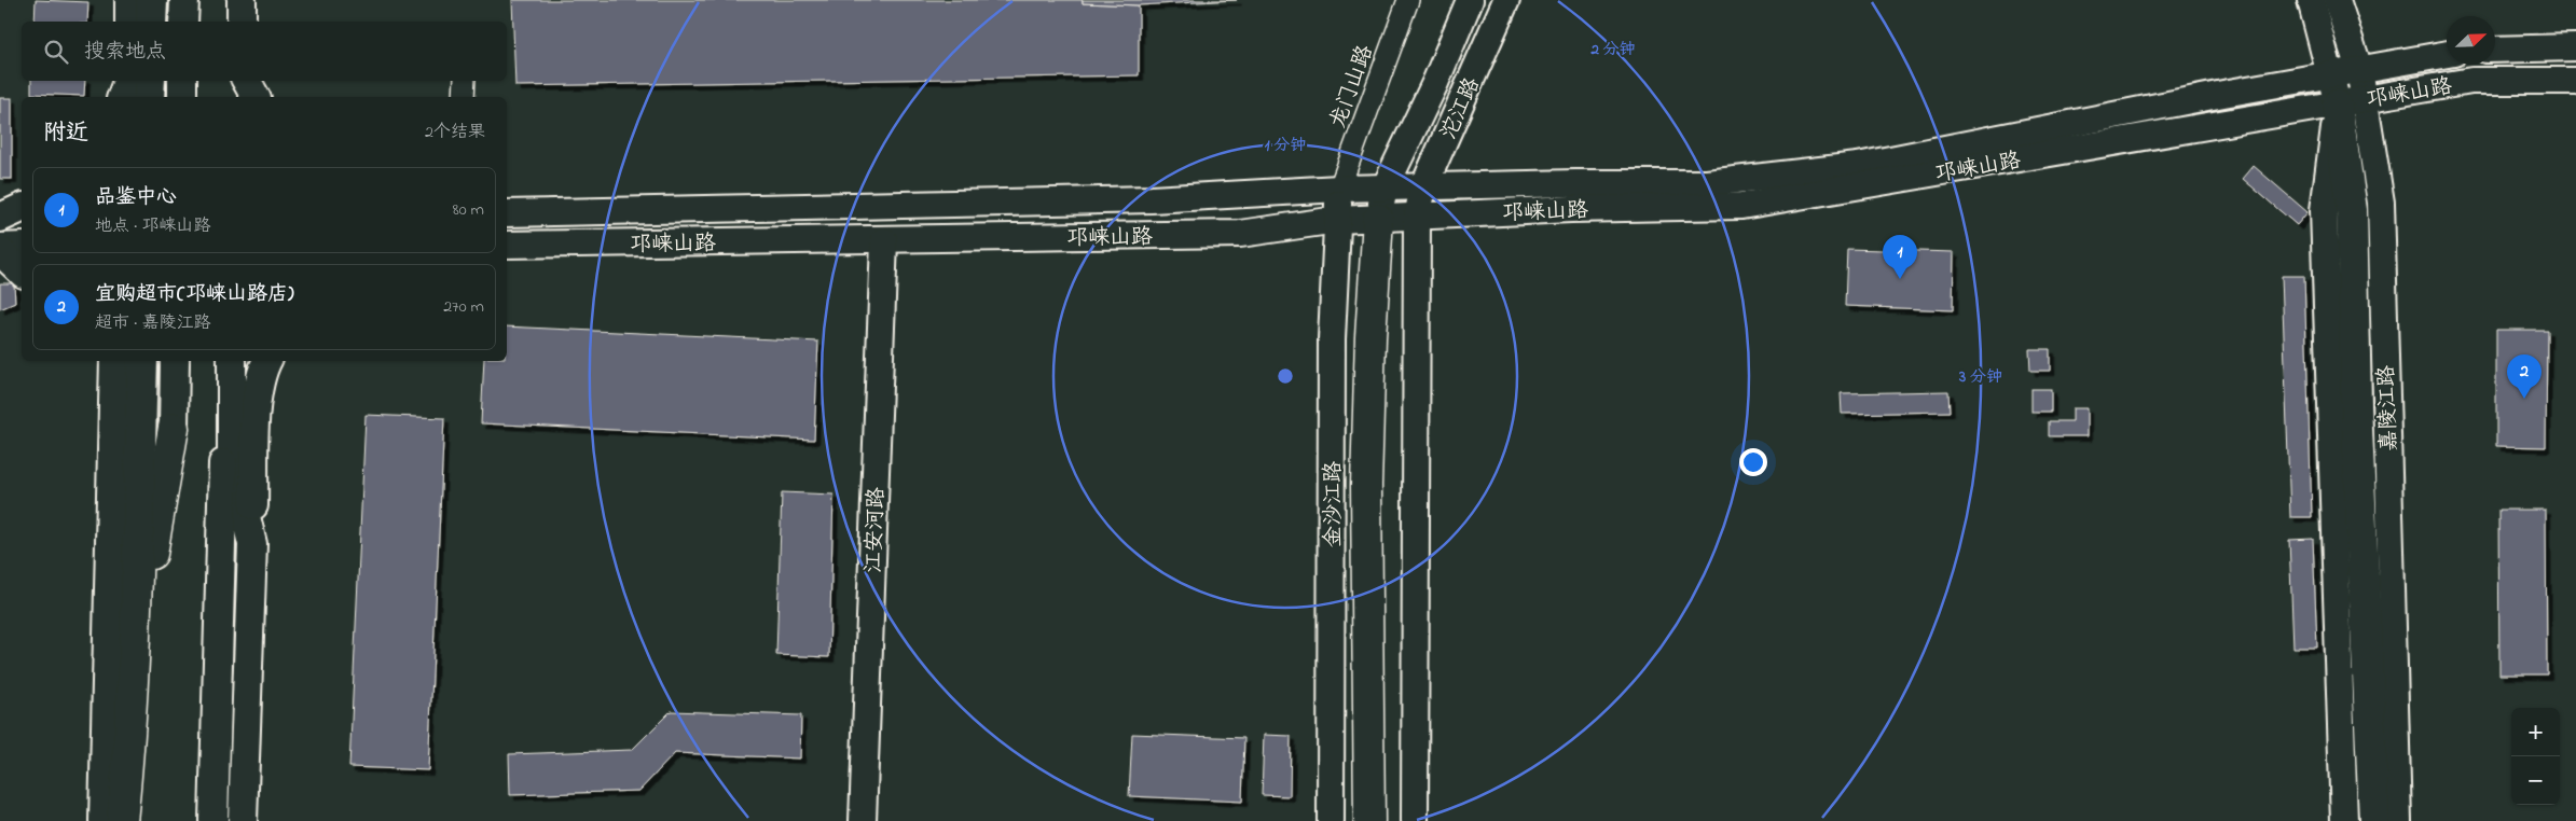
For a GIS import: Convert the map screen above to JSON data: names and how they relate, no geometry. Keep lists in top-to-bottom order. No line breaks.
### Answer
{"streets":{"street":["龙门山路","邛崃山路","沱江路","嘉陵江路","金沙江路","江安河路"]},"crossings":[["龙门山路","邛崃山路"],["龙门山路","金沙江路"],["邛崃山路","沱江路"],["邛崃山路","嘉陵江路"],["邛崃山路","金沙江路"],["邛崃山路","江安河路"]],"north":"top right","page":{"search":"搜索地点","heading":["附近","2个结果"],"list":[{"mark":"1","name":"品鉴中心","note":"地点 · 邛崃山路","value":"80 m"},{"mark":"2","name":"宜购超市(邛崃山路店)","note":"超市 · 嘉陵江路","value":"270 m"}],"pins":["1","2"],"map_buttons":["+","−"]},"rings":["2 分钟","1 分钟","3 分钟"]}
